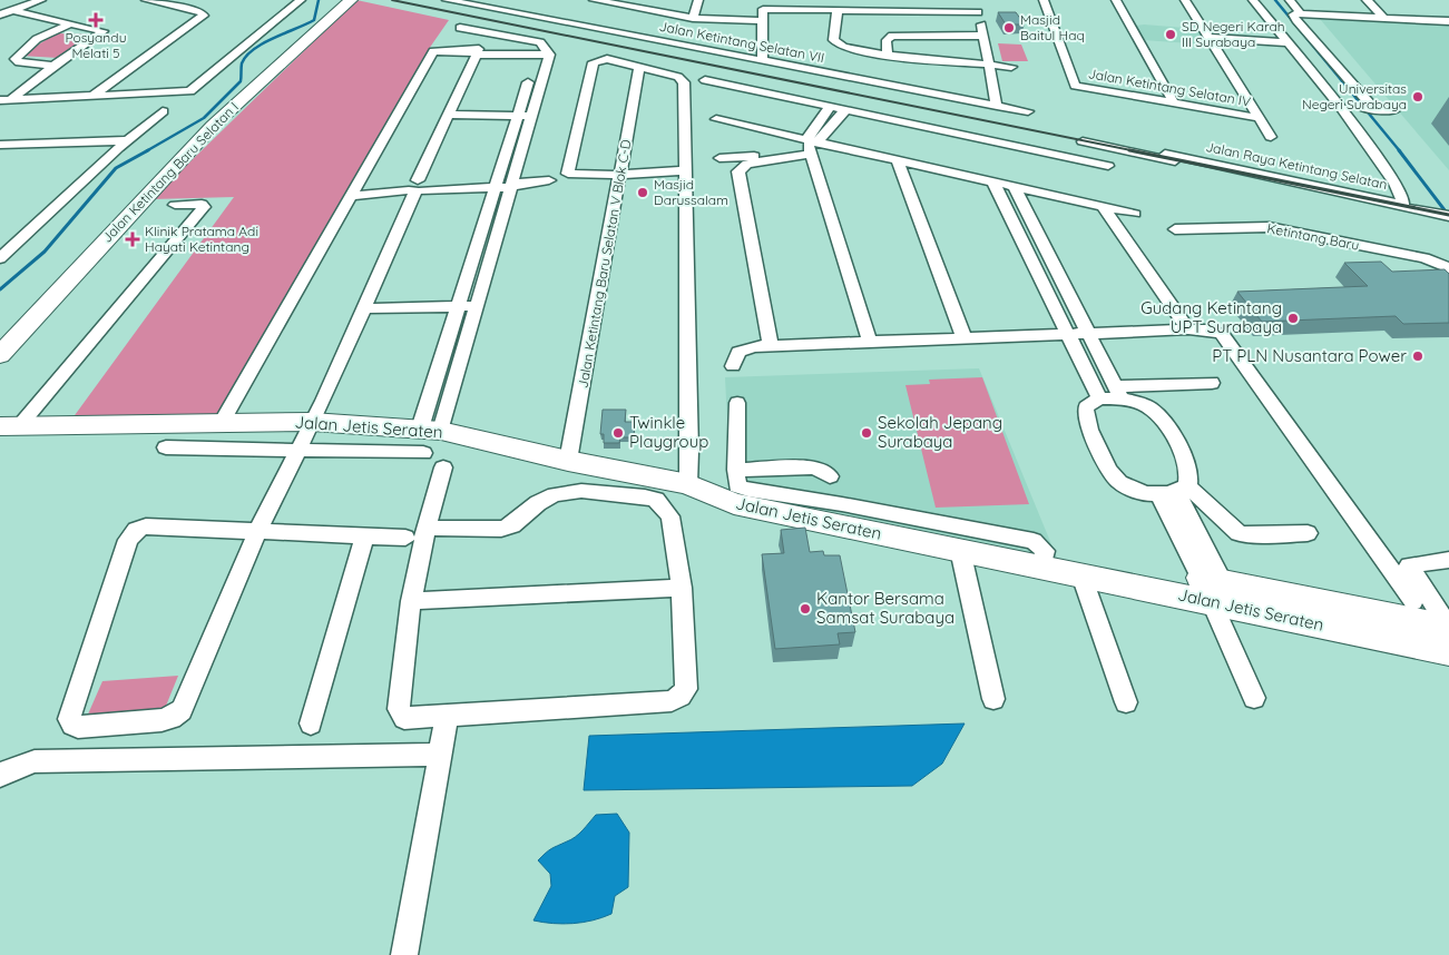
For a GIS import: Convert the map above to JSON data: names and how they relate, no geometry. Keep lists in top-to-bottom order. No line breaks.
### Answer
{"streets":{"street":["Jalan Ketintang Selatan VII","Jalan Ketintang Selatan IV","Jalan Raya Ketintang Selatan","Jalan Ketintang Baru Selatan I","Ketintang Baru","Jalan Ketintang Baru Selatan V Blok C-D","Jalan Jetis Seraten"]},"crossings":[["Jalan Ketintang Baru Selatan V Blok C-D","Jalan Jetis Seraten"]],"places":{"health":["Posyandu Melati 5","Klinik Pratama Adi Hayati Ketintang"],"other":["Masjid Baitul Haq","SD Negeri Karah III Surabaya","Universitas Negeri Surabaya","Masjid Darussalam","Gudang Ketintang UPT Surabaya","PT PLN Nusantara Power","Twinkle Playgroup","Sekolah Jepang Surabaya","Kantor Bersama Samsat Surabaya"]}}
